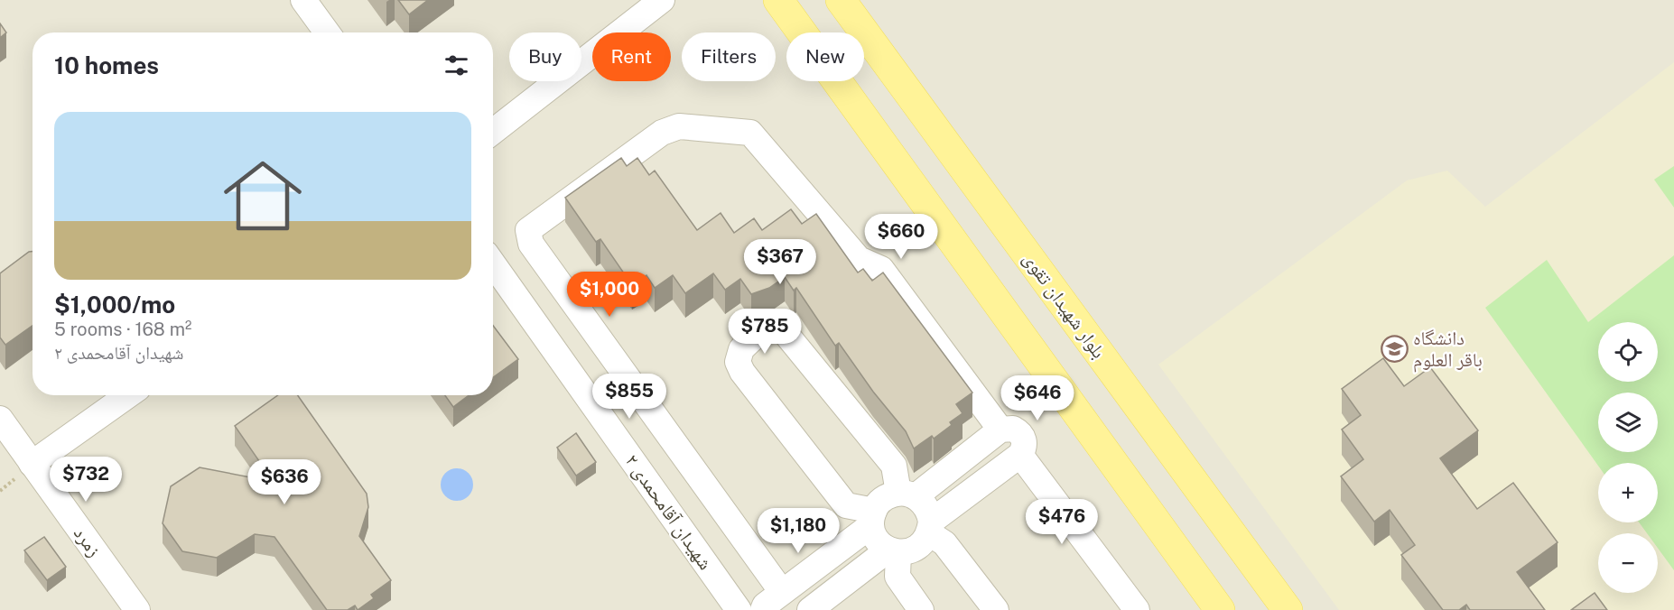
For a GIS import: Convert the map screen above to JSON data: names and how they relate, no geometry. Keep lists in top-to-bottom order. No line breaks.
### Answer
{"streets":{"main road":["بلوار شهیدان تقوی"],"street":["شهیدان آقامحمدی ۲","زمرد"]},"places":{"school or university":["دانشگاه باقر العلوم"]},"page":{"chip":["Buy","Rent","Filters","New"],"heading":"10 homes","list":[{"name":"$1,000/mo","note":"5 rooms · 168 m² · شهیدان آقامحمدی ۲"}],"price":["$660","$367","$1,000","$785","$855","$646","$732","$636","$476","$1,180"],"map_buttons":["+","−"]}}
